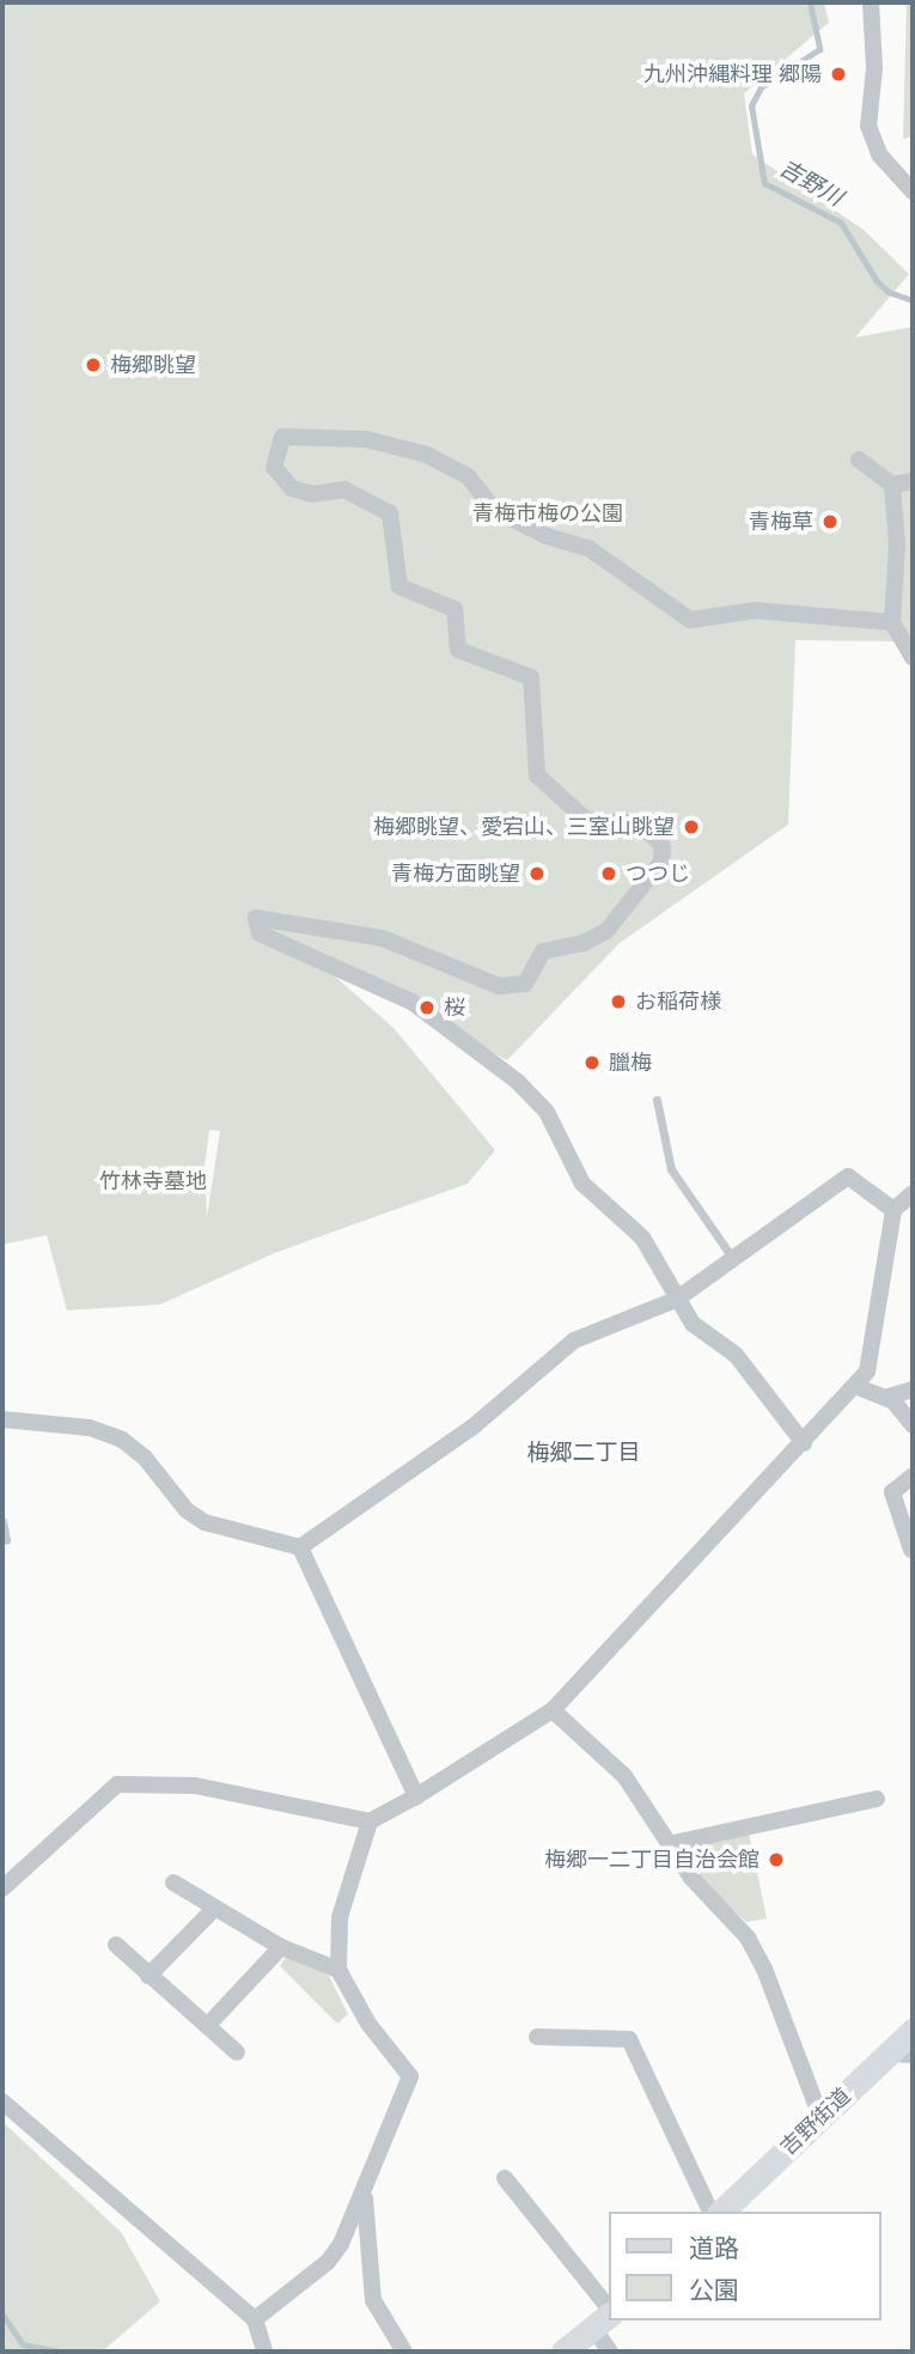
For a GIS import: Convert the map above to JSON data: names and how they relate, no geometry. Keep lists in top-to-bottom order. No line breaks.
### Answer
{"streets":{"main road":["吉野街道"]},"districts":["梅郷二丁目"],"water":["吉野川"],"parks":["青梅市梅の公園","竹林寺墓地"],"places":["九州沖縄料理 郷陽","梅郷眺望","青梅草","梅郷眺望、愛宕山、三室山眺望","青梅方面眺望","つつじ","お稲荷様","桜","臘梅","梅郷一二丁目自治会館"],"legend":["道路","公園"]}
